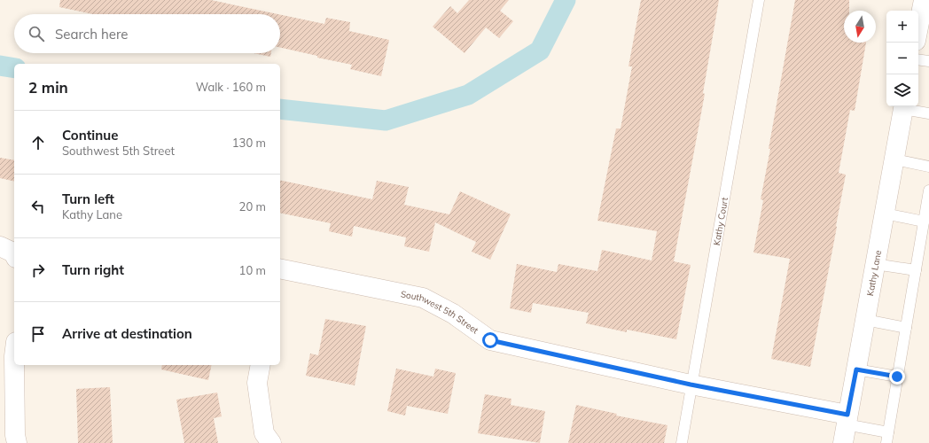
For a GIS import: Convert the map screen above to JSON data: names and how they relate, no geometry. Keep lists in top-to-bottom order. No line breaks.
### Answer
{"streets":{"street":["Kathy Lane","Southwest 5th Street"],"lane":["Kathy Court"]},"crossings":[["Kathy Court","Southwest 5th Street"],["Kathy Lane","Southwest 5th Street"]],"north":"bottom","page":{"map_buttons":["+","−"],"search":"Search here","heading":["2 min","Walk · 160 m"],"list":[["Continue","Southwest 5th Street","130 m"],["Turn left","Kathy Lane","20 m"],["Turn right","10 m"],"Arrive at destination"]}}
